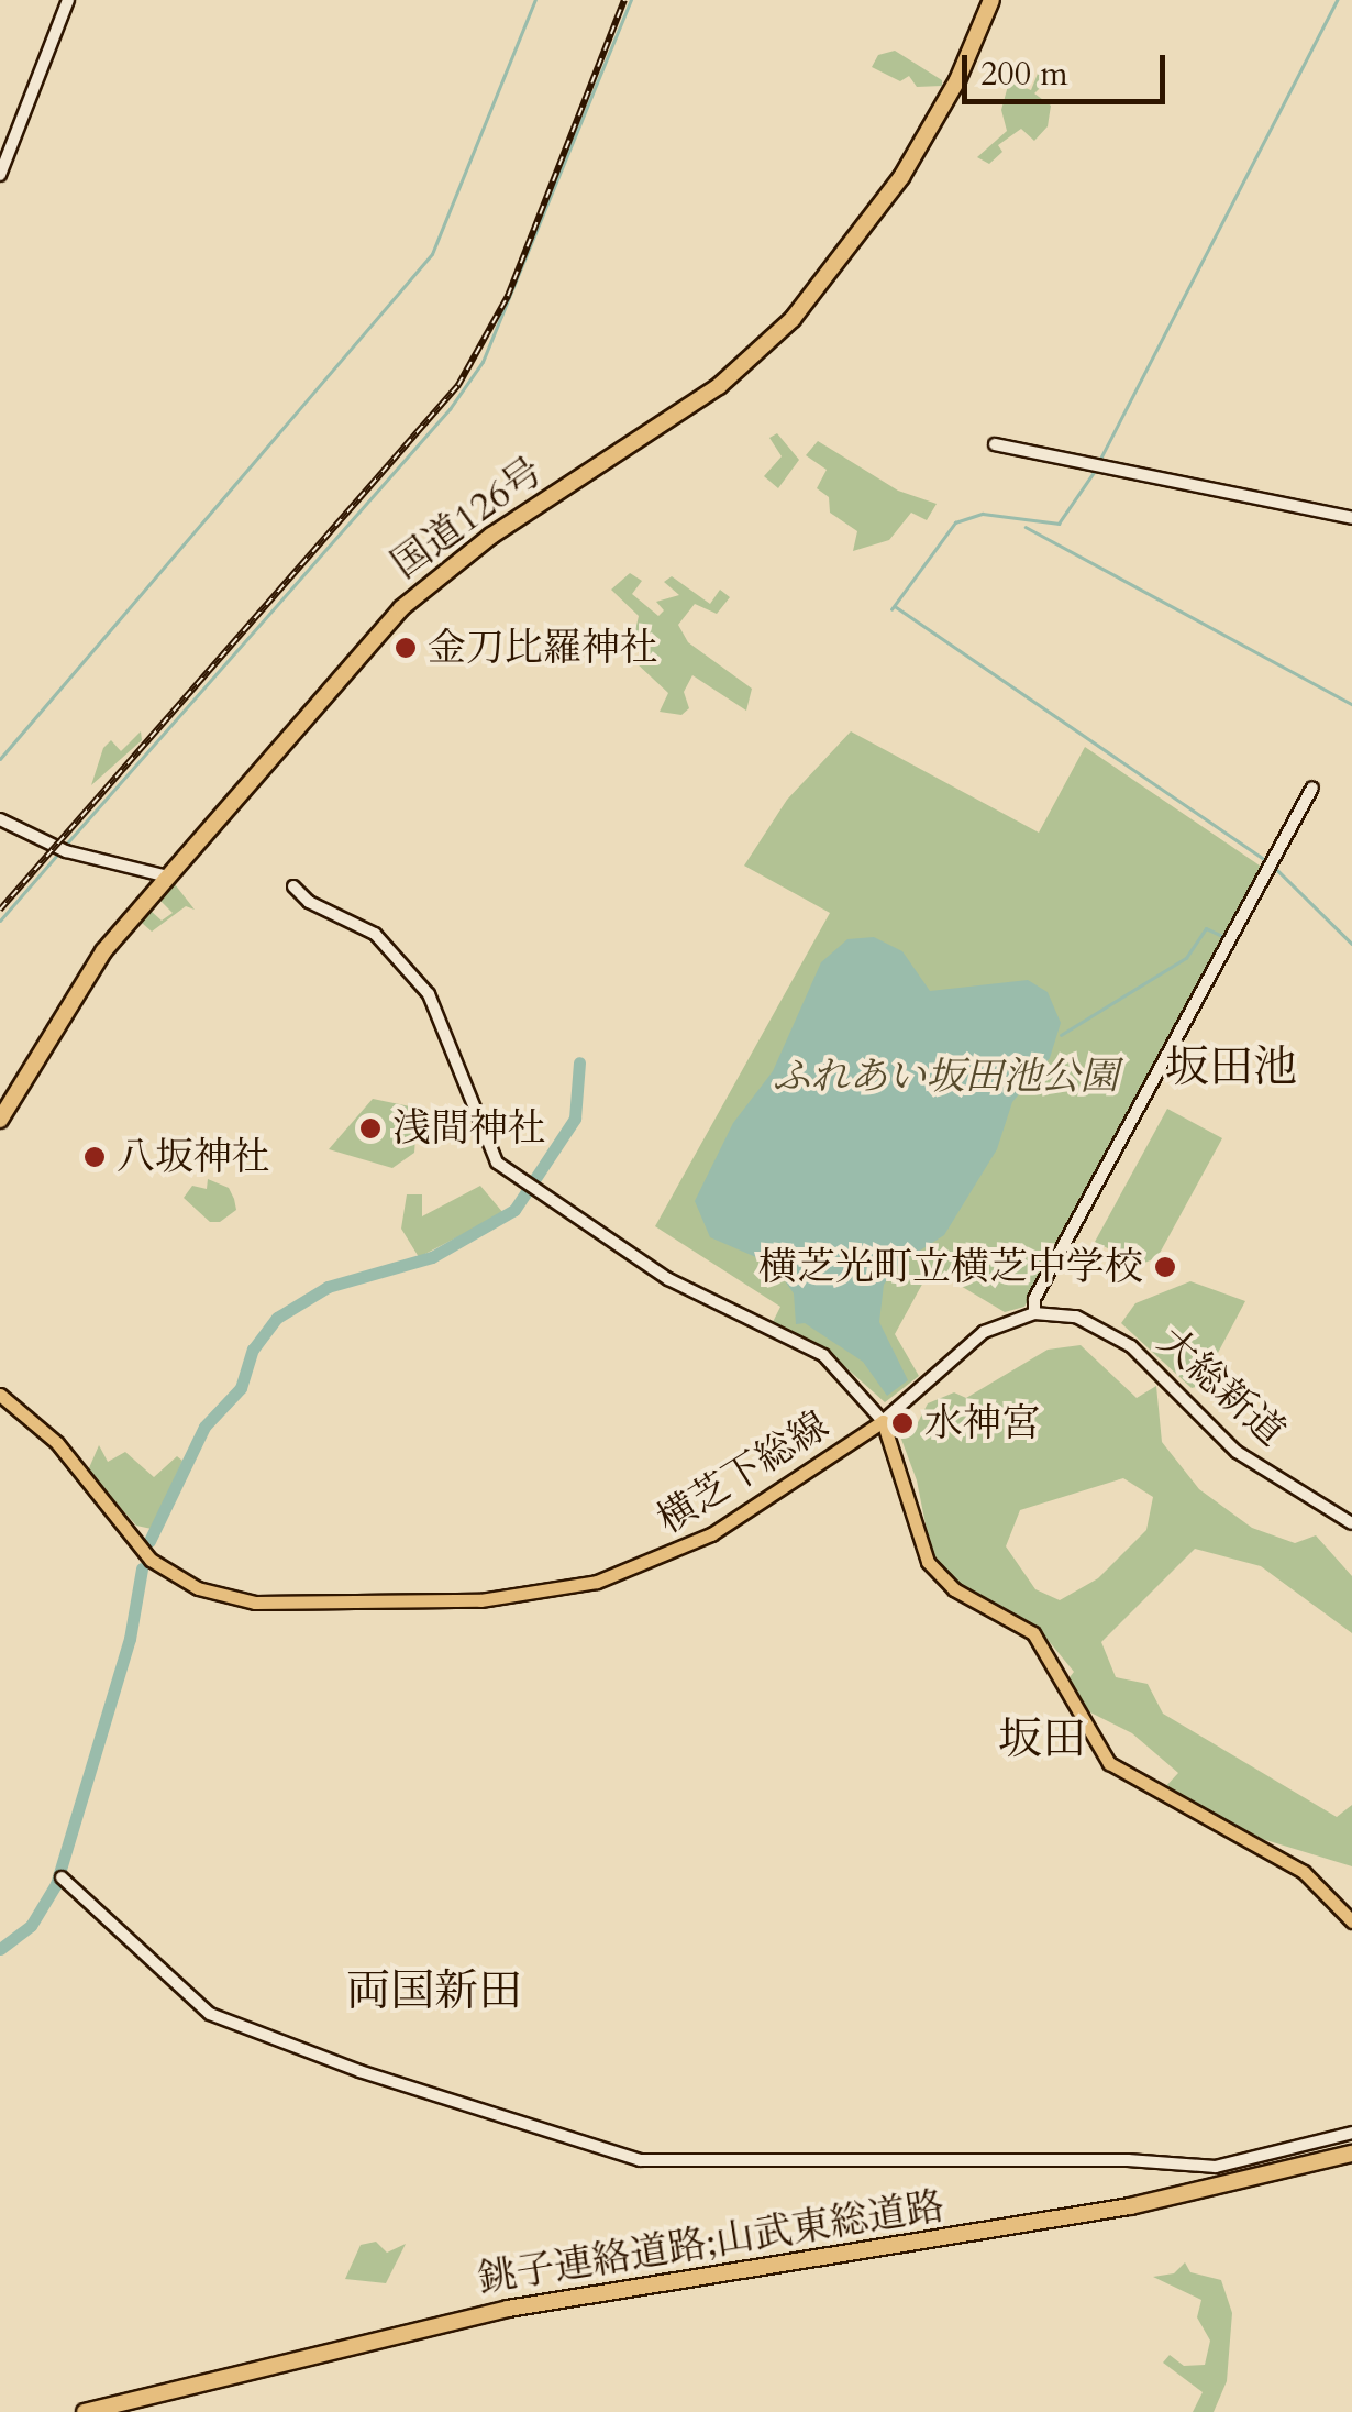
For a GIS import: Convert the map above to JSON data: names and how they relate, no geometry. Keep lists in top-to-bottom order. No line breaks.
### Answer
{"streets":{"highway":["国道126号","銚子連絡道路;山武東総道路"],"main road":["横芝下総線"],"street":["大総新道"]},"districts":["坂田池","坂田","両国新田"],"parks":["ふれあい坂田池公園"],"places":["金刀比羅神社","浅間神社","八坂神社","横芝光町立横芝中学校","水神宮"],"scale_bar":"200 m"}
